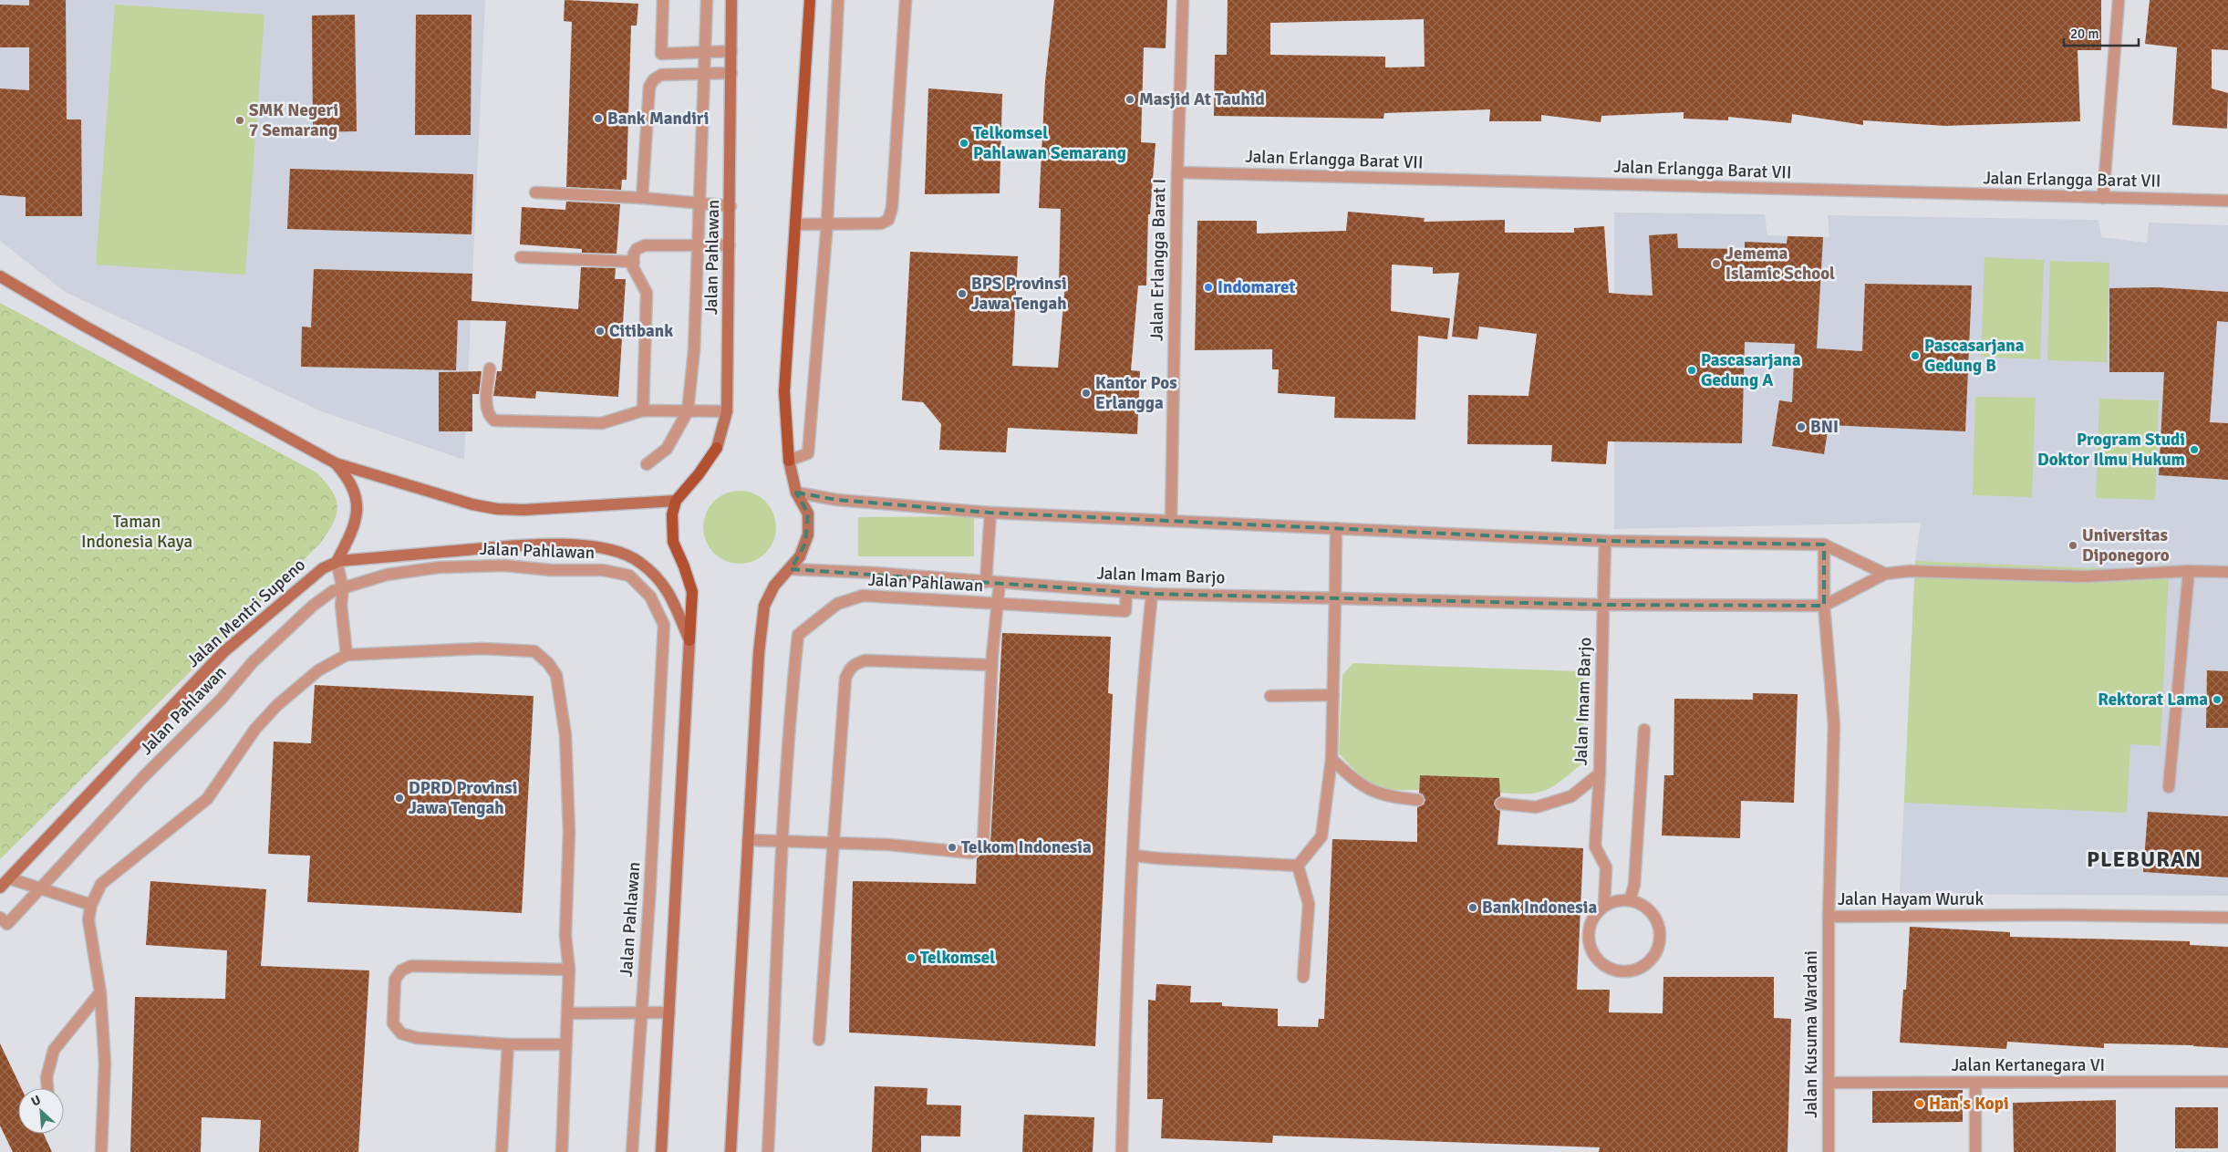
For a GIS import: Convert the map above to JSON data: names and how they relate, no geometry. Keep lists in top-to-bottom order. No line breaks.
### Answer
{"streets":{"main road":["Jalan Pahlawan","Jalan Mentri Supeno"],"street":["Jalan Erlangga Barat VII","Jalan Erlangga Barat I","Jalan Imam Barjo","Jalan Hayam Wuruk","Jalan Kusuma Wardani","Jalan Kertanegara VI"]},"crossings":[["Jalan Erlangga Barat VII","Jalan Erlangga Barat I"],["Jalan Pahlawan","Jalan Imam Barjo"],["Jalan Imam Barjo","Jalan Hayam Wuruk"],["Jalan Hayam Wuruk","Jalan Kusuma Wardani"],["Jalan Kusuma Wardani","Jalan Kertanegara VI"]],"districts":["PLEBURAN"],"parks":["Taman Indonesia Kaya"],"places":["Masjid At Tauhid","Bank Mandiri","SMK Negeri 7 Semarang","Telkomsel Pahlawan Semarang","Jemema Islamic School","Indomaret","BPS Provinsi Jawa Tengah","Citibank","Pascasarjana Gedung B","Pascasarjana Gedung A","Kantor Pos Erlangga","BNI","Program Studi Doktor Ilmu Hukum","Universitas Diponegoro","Rektorat Lama","DPRD Provinsi Jawa Tengah","Telkom Indonesia","Bank Indonesia","Telkomsel","Han's Kopi"],"scale_bar":"20 m","north":"top left"}
